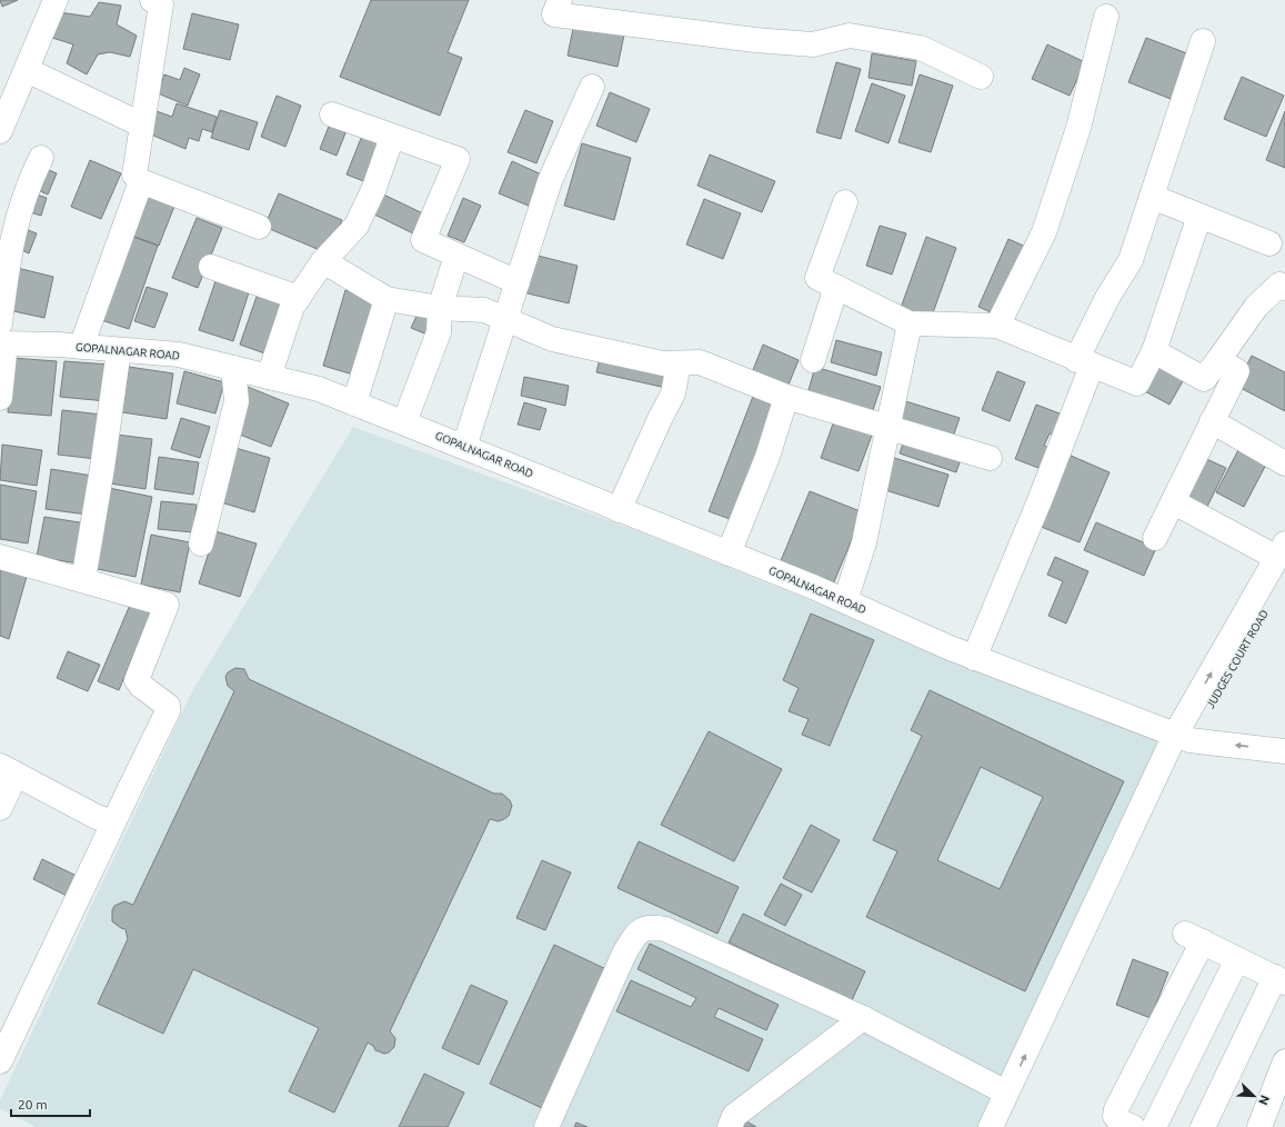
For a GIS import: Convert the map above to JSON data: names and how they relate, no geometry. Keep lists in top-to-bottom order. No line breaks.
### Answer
{"streets":{"street":["GOPALNAGAR ROAD"]},"scale_bar":"20 m","north":"bottom right"}
